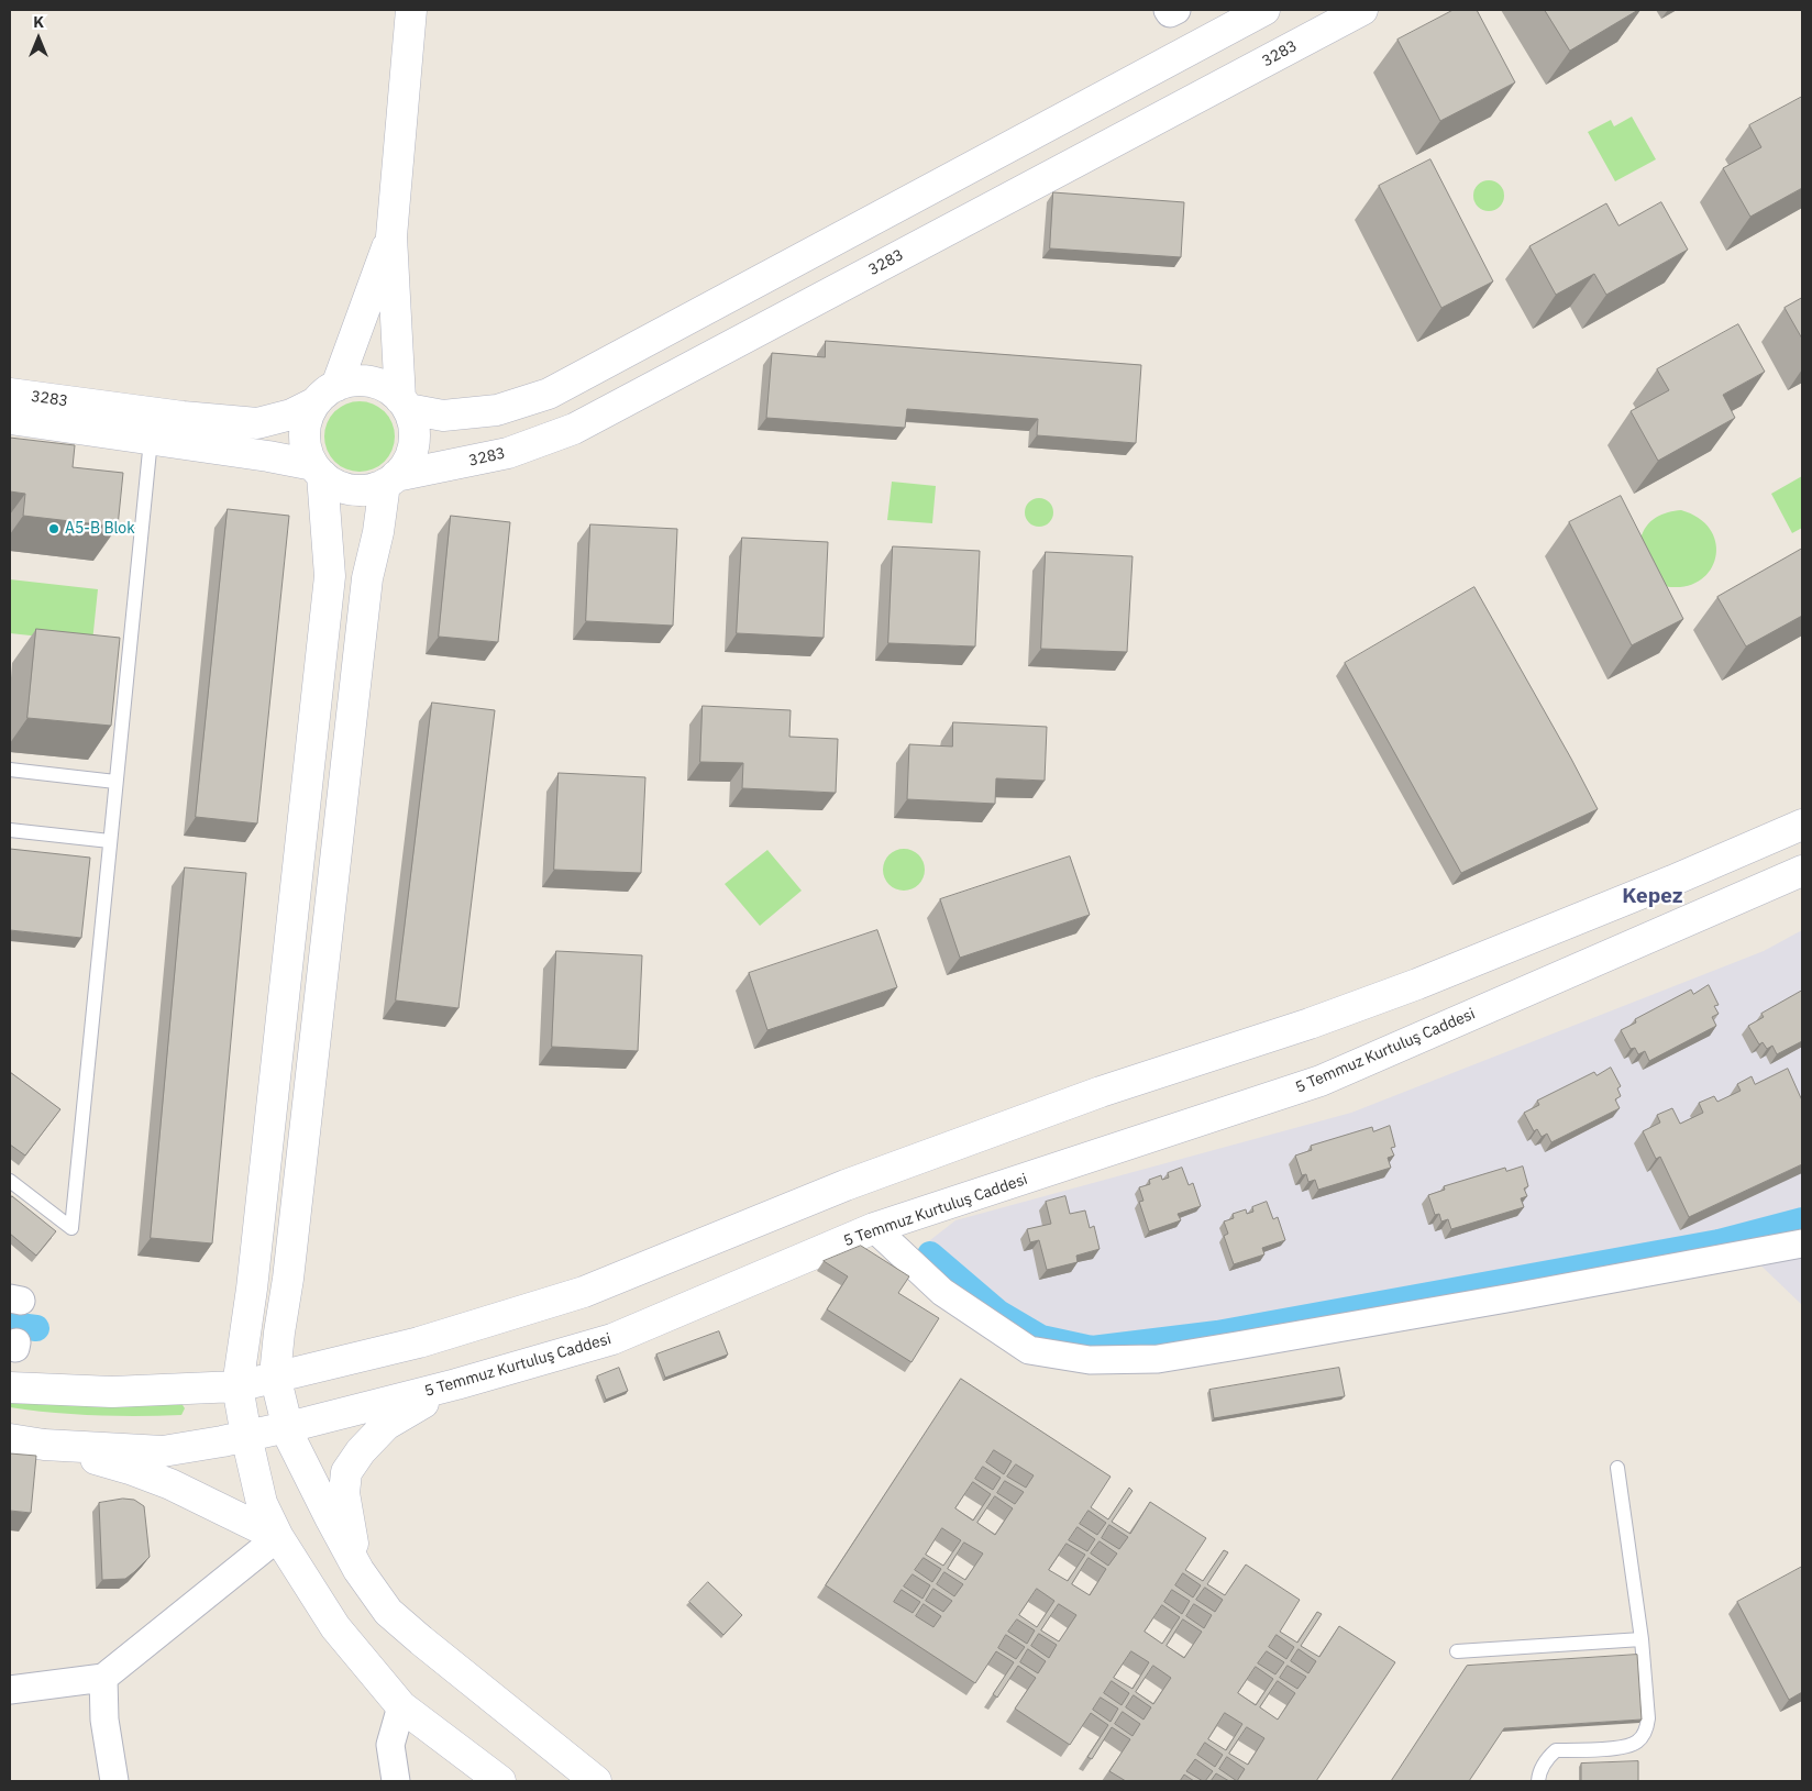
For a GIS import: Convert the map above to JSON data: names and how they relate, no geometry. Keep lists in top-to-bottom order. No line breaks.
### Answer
{"streets":{"main road":["3283","5 Temmuz Kurtuluş Caddesi"]},"districts":["Kepez"],"places":["A5-B Blok"],"north":"top"}
